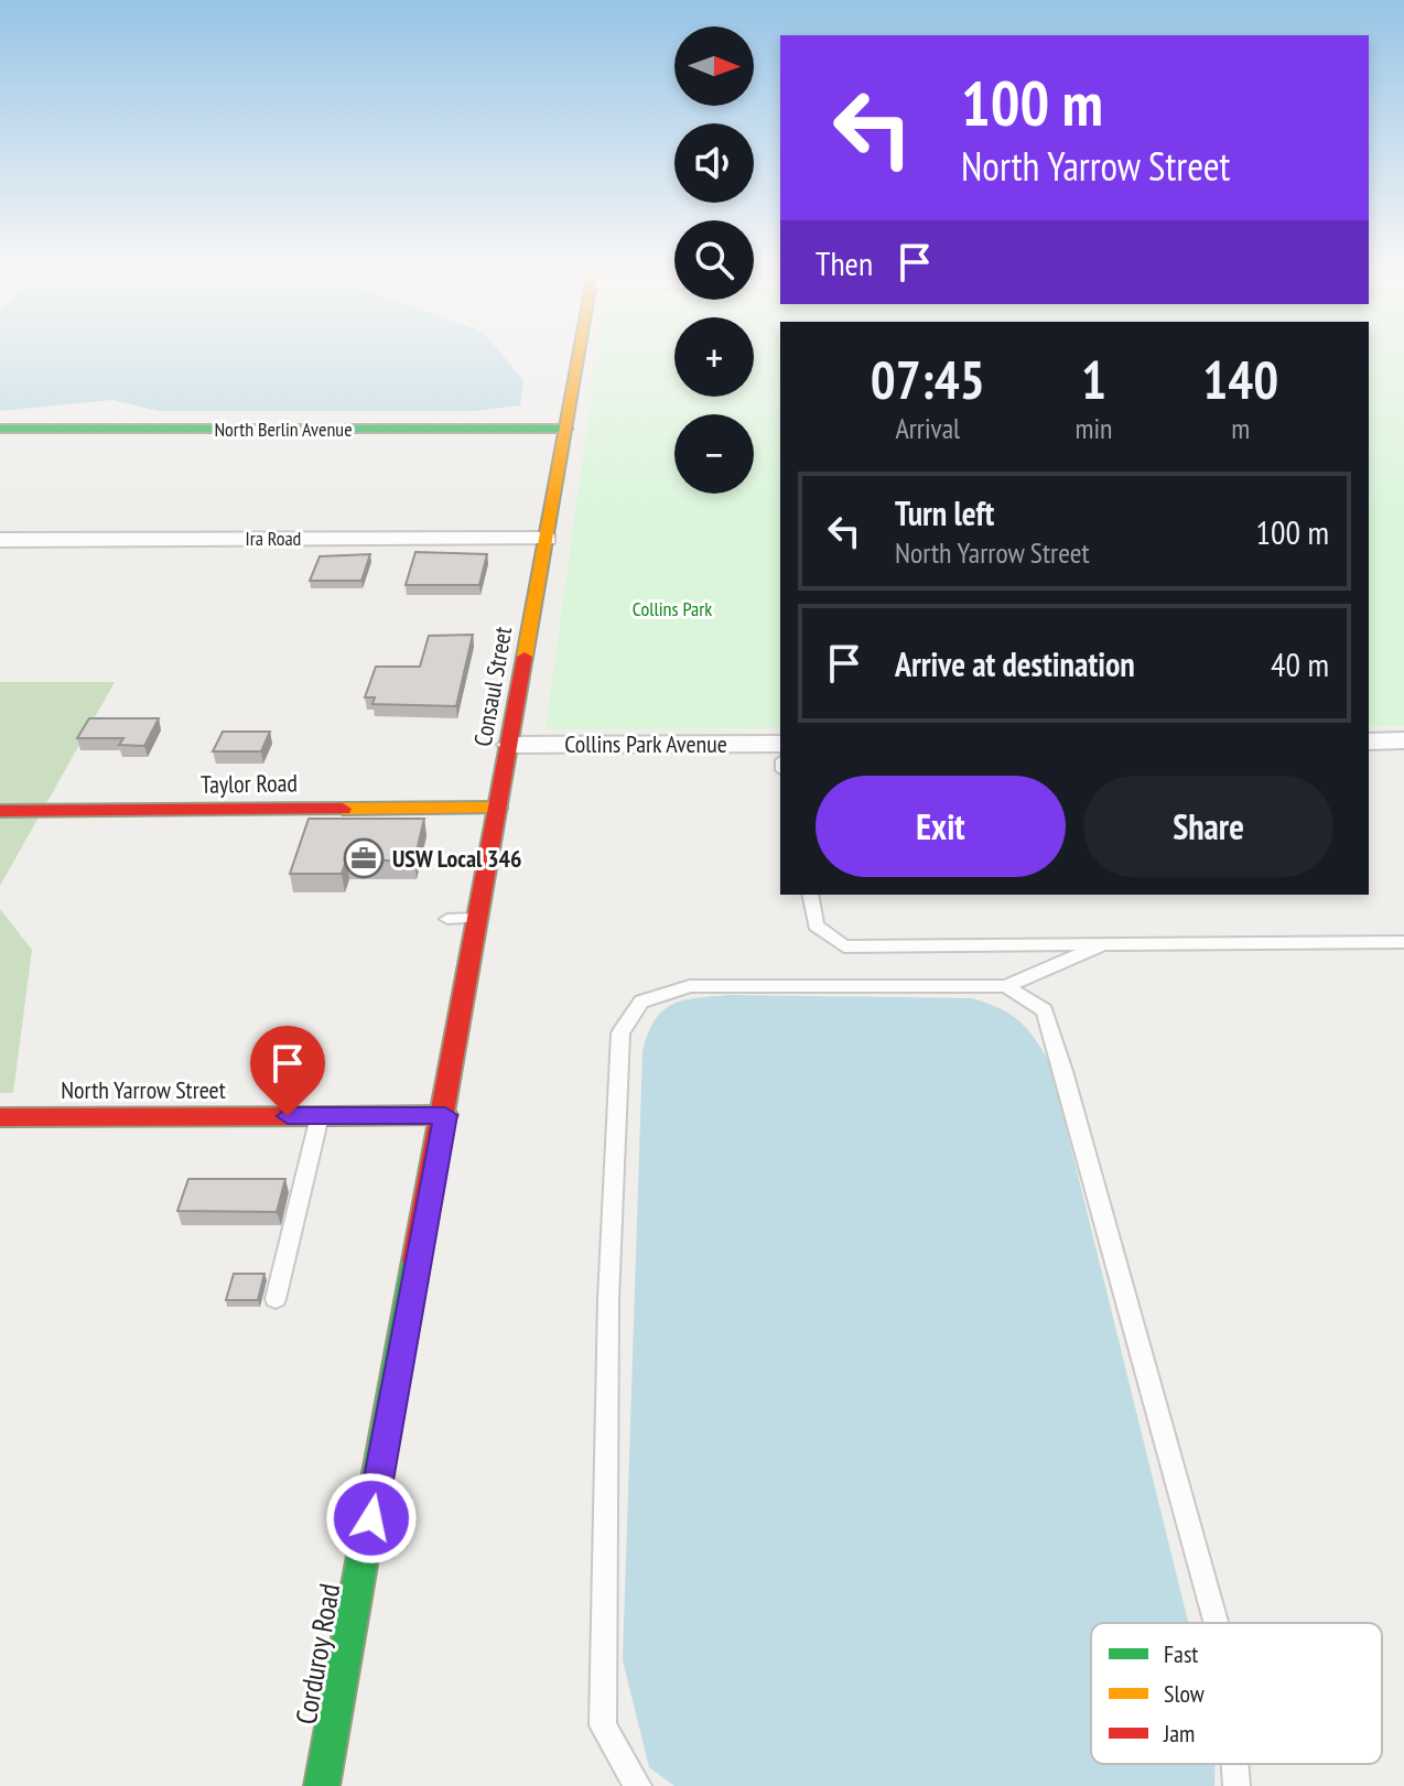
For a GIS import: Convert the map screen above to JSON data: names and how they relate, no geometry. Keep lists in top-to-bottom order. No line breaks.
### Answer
{"streets":{"street":["North Berlin Avenue","Ira Road","Consaul Street","Collins Park Avenue","Taylor Road","North Yarrow Street","Corduroy Road"]},"crossings":[["North Berlin Avenue","Consaul Street"],["Ira Road","Consaul Street"],["Consaul Street","Collins Park Avenue"],["Consaul Street","Taylor Road"],["Consaul Street","North Yarrow Street"],["Consaul Street","Corduroy Road"],["North Yarrow Street","Corduroy Road"]],"parks":["Collins Park"],"places":{"office":["USW Local 346"]},"legend":["Fast","Slow","Jam"],"north":"right","page":{"map_buttons":["+","−"],"turn":["100 m","North Yarrow Street"],"then":"Then","eta":["07:45","Arrival","1","min","140","m"],"list":[{"name":"Turn left","note":"North Yarrow Street","value":"100 m"},{"name":"Arrive at destination","value":"40 m"}],"buttons":["Exit","Share"]}}
